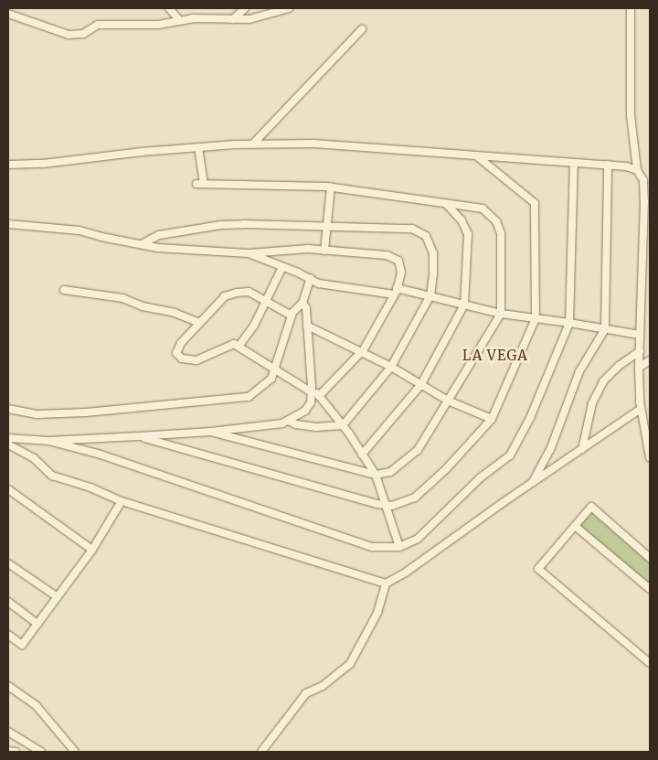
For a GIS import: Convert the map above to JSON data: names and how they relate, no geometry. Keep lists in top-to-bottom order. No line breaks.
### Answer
{"districts":["LA VEGA"]}
